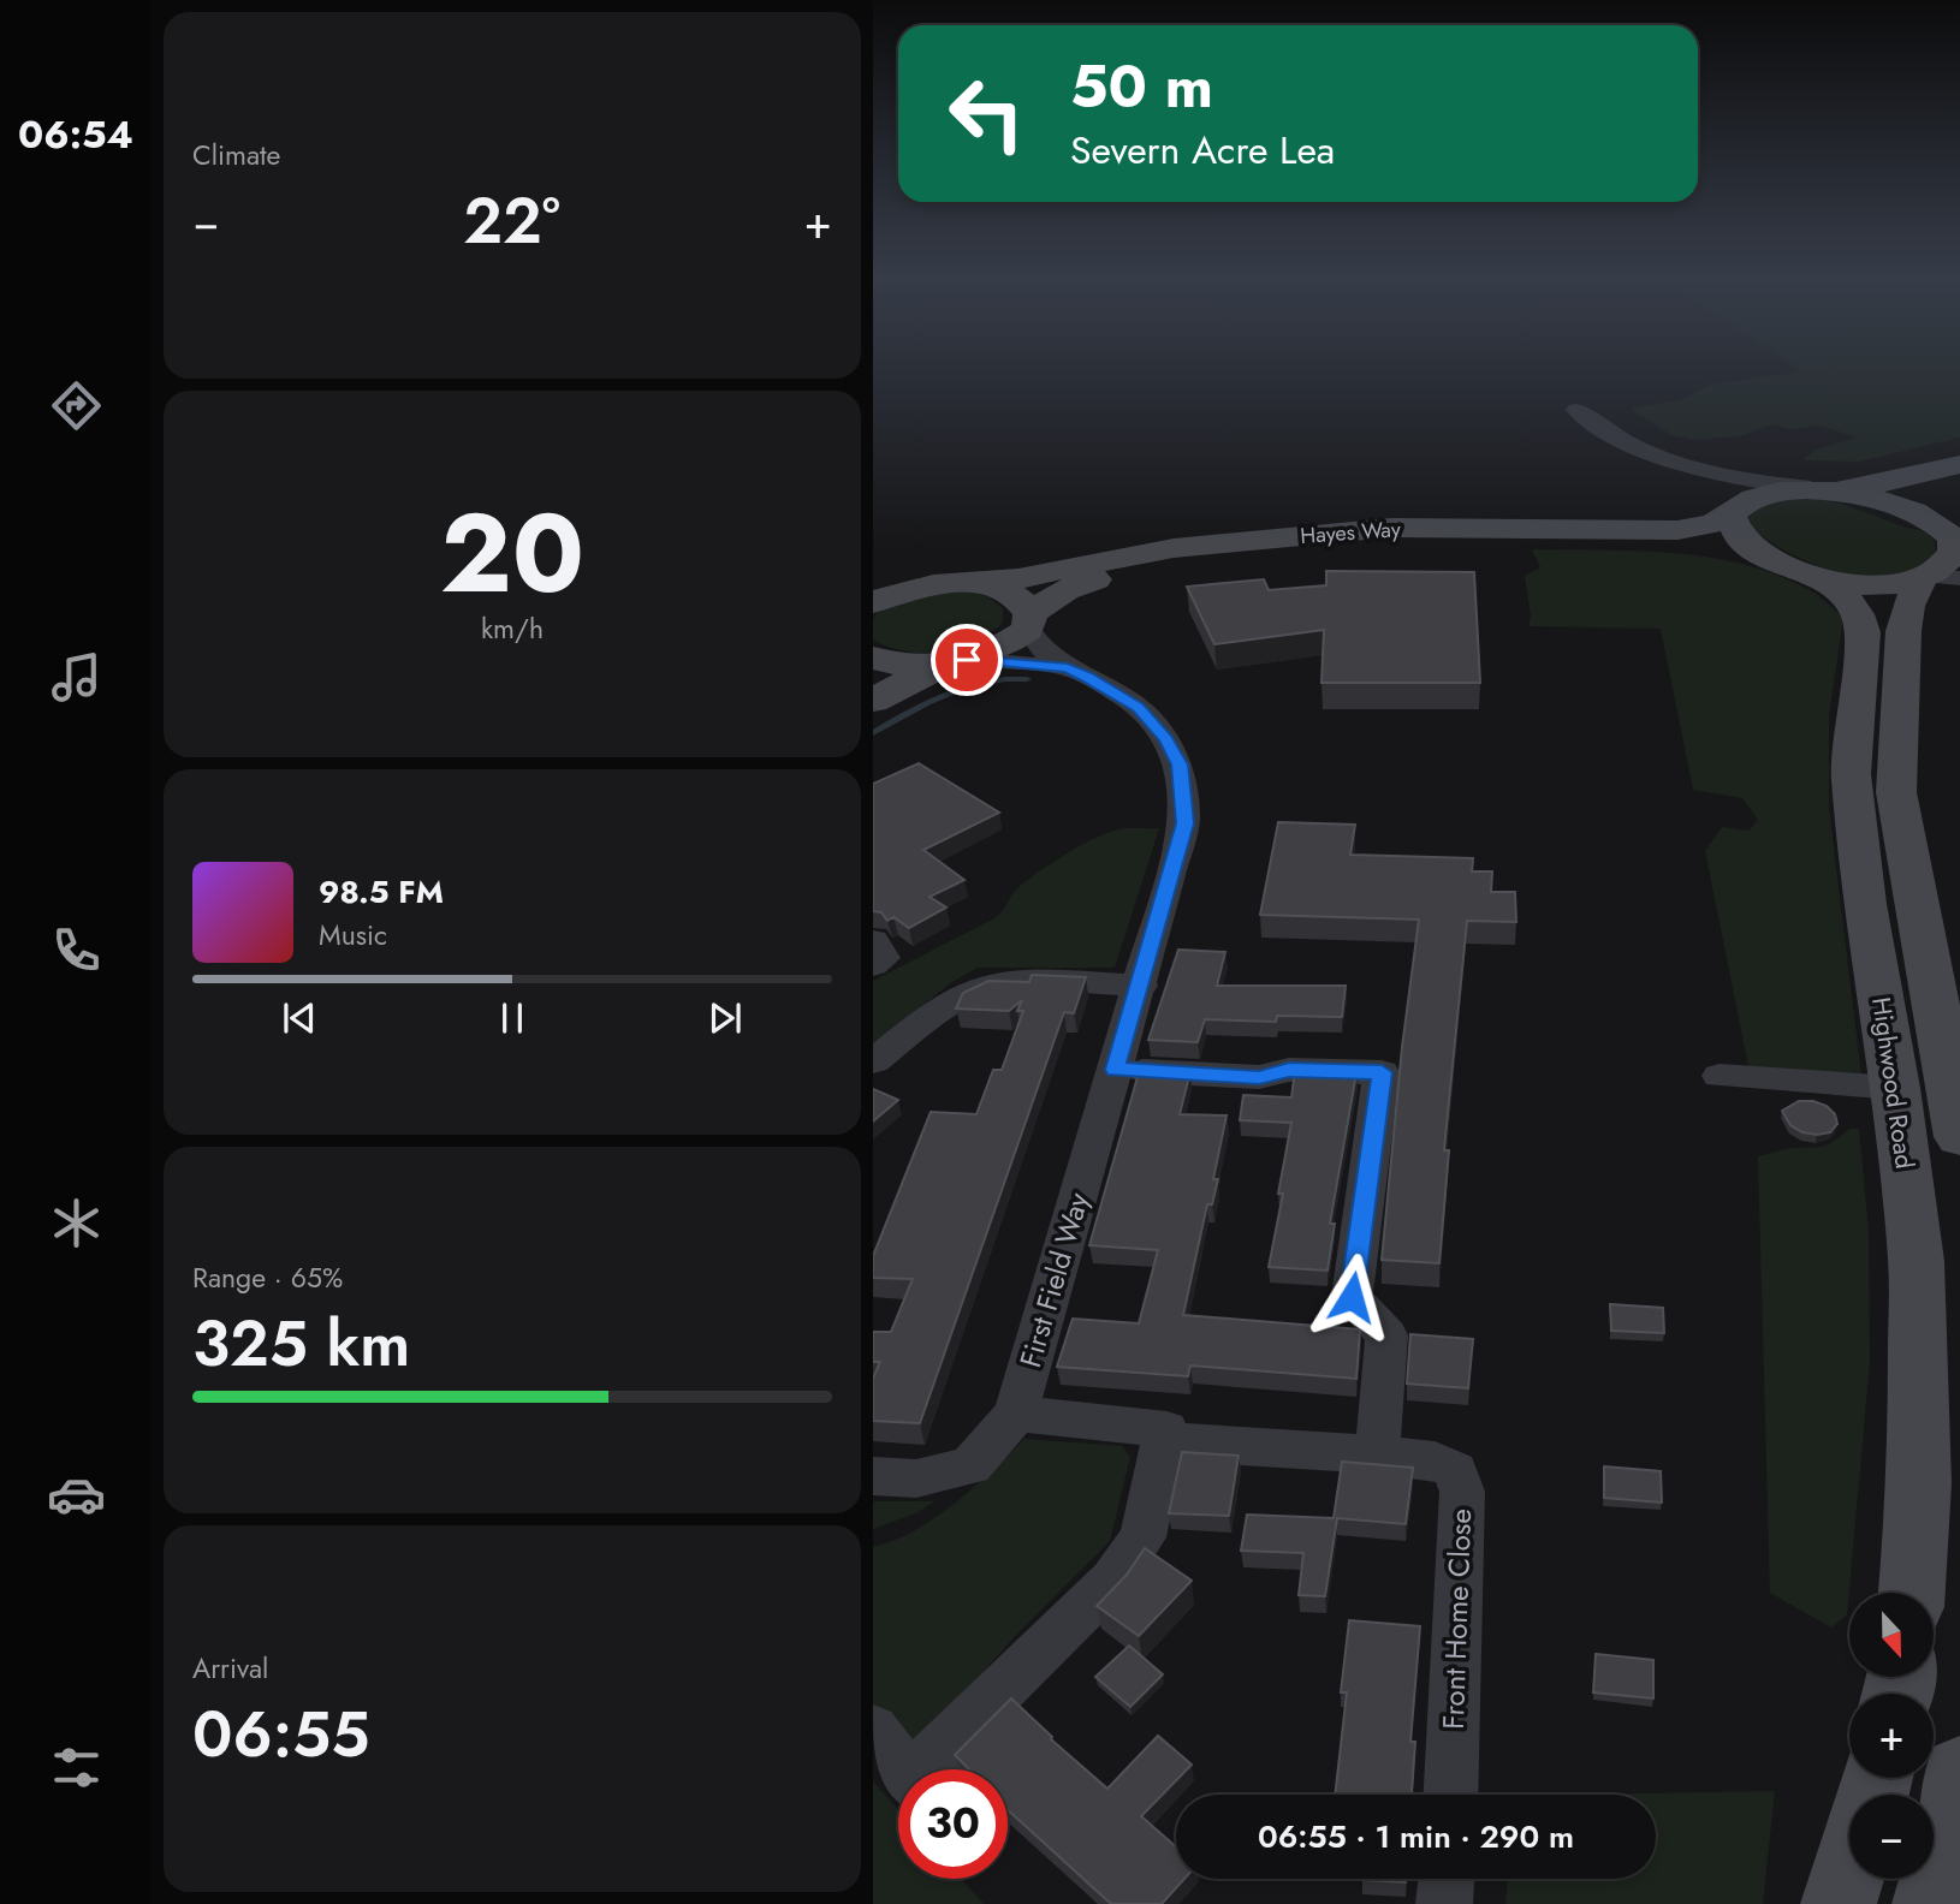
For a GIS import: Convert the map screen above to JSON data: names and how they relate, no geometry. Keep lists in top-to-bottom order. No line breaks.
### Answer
{"streets":{"street":["Hayes Way","Highwood Road","First Field Way","Front Home Close"]},"crossings":[["Hayes Way","First Field Way"],["First Field Way","Front Home Close"]],"north":"bottom","page":{"tabs":"06:54","tile":["Climate",["20","km/h"],["Range · 65%","325 km"],["Arrival","06:55"]],"turn":["50 m","Severn Acre Lea"],"heat":["−","22°","+"],"song":["98.5 FM","Music"],"map_buttons":["+","−"],"limit":"30","trip":"06:55 · 1 min · 290 m"}}
